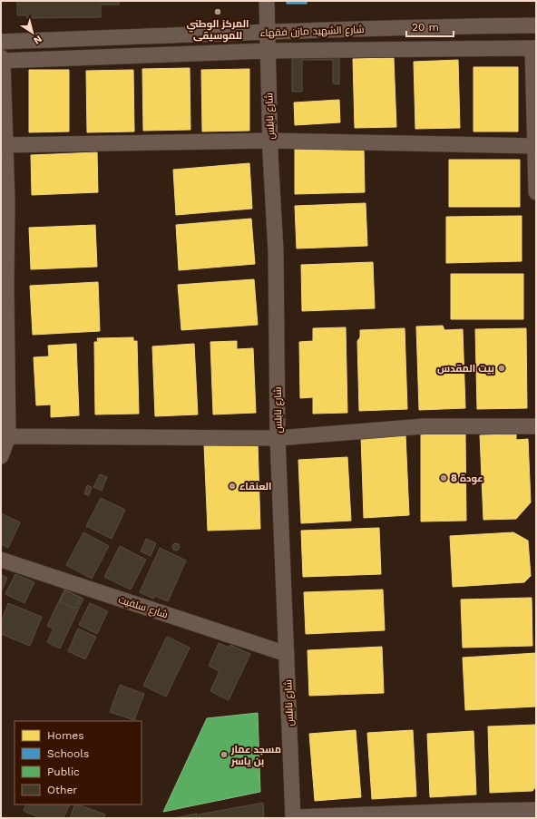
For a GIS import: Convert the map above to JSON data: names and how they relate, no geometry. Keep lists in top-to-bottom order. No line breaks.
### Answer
{"streets":{"street":["شارع الشهيد مازن فقهاء","شارع نابلس","شارع سلفيت"]},"crossings":[["شارع الشهيد مازن فقهاء","شارع نابلس"],["شارع نابلس","شارع سلفيت"]],"places":["المركز الوطني للموسيقى","بيت المقدس","عودة 8","العنقاء","مسجد عمار بن ياسر"],"legend":["Homes","Schools","Public","Other"],"scale_bar":"20 m","north":"bottom right"}
